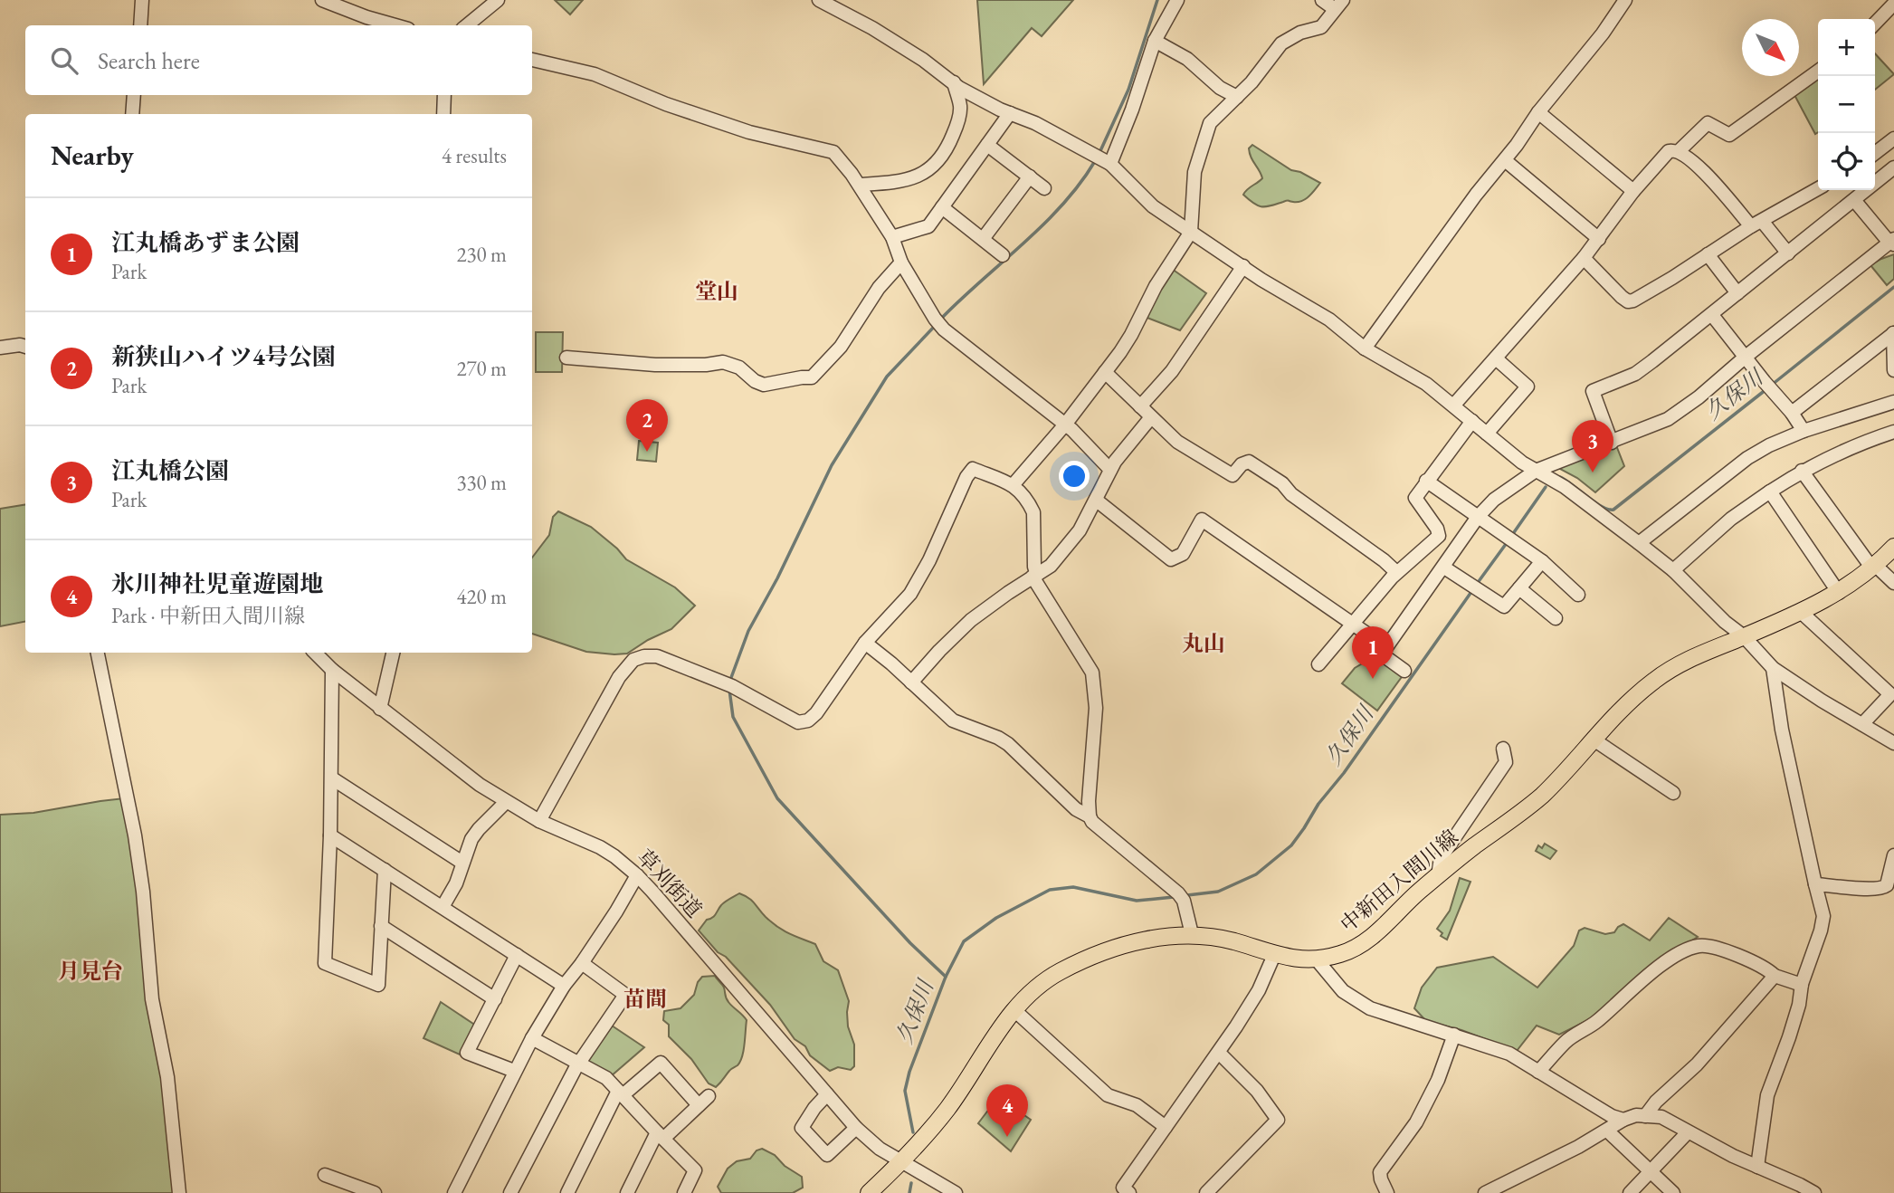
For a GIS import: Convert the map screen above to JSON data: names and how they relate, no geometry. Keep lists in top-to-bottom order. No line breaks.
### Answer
{"streets":{"main road":["中新田入間川線"],"street":["草刈街道"]},"crossings":[["中新田入間川線","草刈街道"]],"districts":["堂山","丸山","月見台","苗間"],"water":["久保川"],"north":"bottom right","page":{"map_buttons":["+","−"],"search":"Search here","heading":["Nearby","4 results"],"list":[{"mark":"1","name":"江丸橋あずま公園","note":"Park","value":"230 m"},{"mark":"2","name":"新狭山ハイツ4号公園","note":"Park","value":"270 m"},{"mark":"3","name":"江丸橋公園","note":"Park","value":"330 m"},{"mark":"4","name":"氷川神社児童遊園地","note":"Park · 中新田入間川線","value":"420 m"}],"pins":["2","3","1","4"]}}
